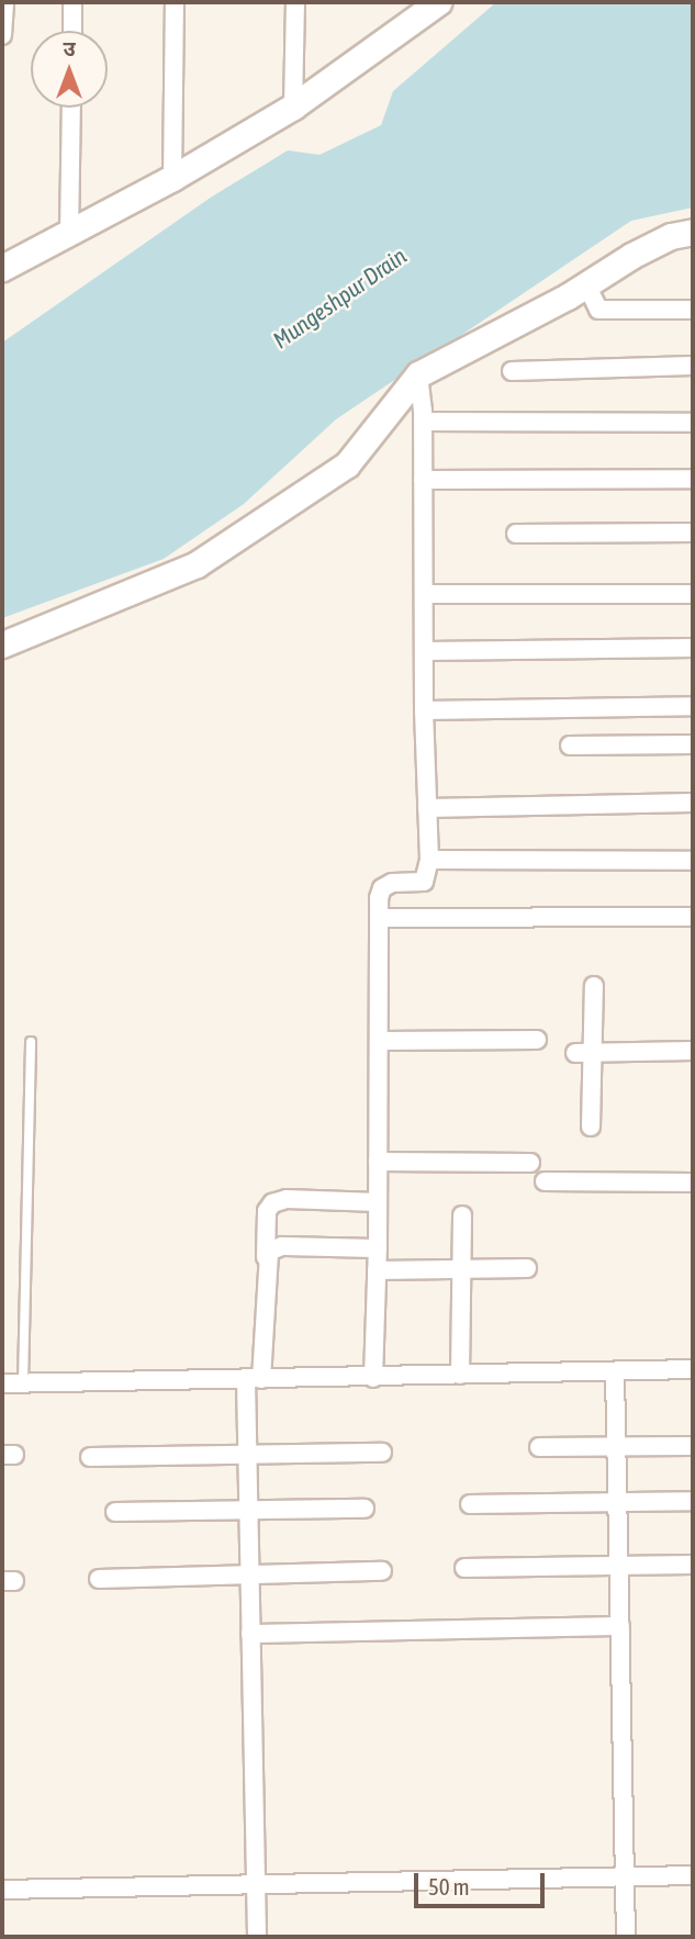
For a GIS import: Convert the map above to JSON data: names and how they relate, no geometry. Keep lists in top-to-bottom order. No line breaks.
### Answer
{"water":["Mungeshpur Drain"],"scale_bar":"50 m","north":"top"}
